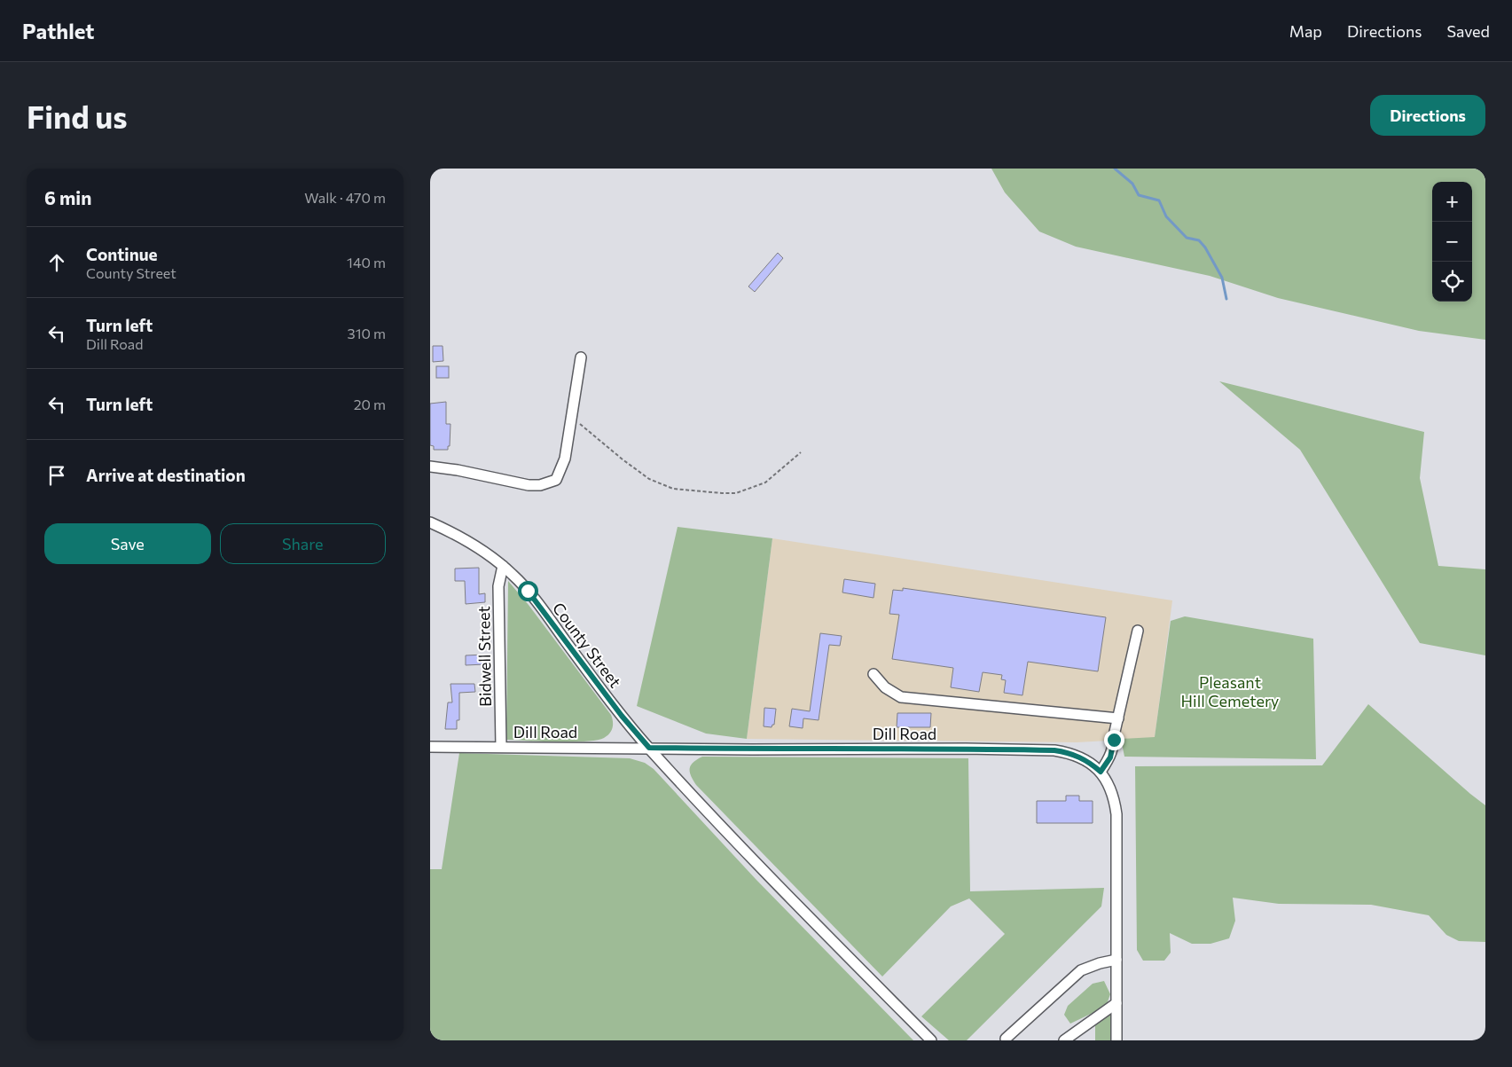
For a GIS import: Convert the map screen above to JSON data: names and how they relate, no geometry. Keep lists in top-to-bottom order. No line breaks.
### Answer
{"streets":{"street":["County Street","Bidwell Street","Dill Road"]},"crossings":[["County Street","Bidwell Street"],["County Street","Dill Road"],["Bidwell Street","Dill Road"]],"parks":["Pleasant Hill Cemetery"],"page":{"header":"Pathlet","nav":["Map","Directions","Saved"],"buttons":["Directions",["Save","Share"]],"title":"Find us","heading":["6 min","Walk · 470 m"],"map_buttons":["+","−"],"list":[["Continue","County Street","140 m"],["Turn left","Dill Road","310 m"],["Turn left","20 m"],"Arrive at destination"]}}
